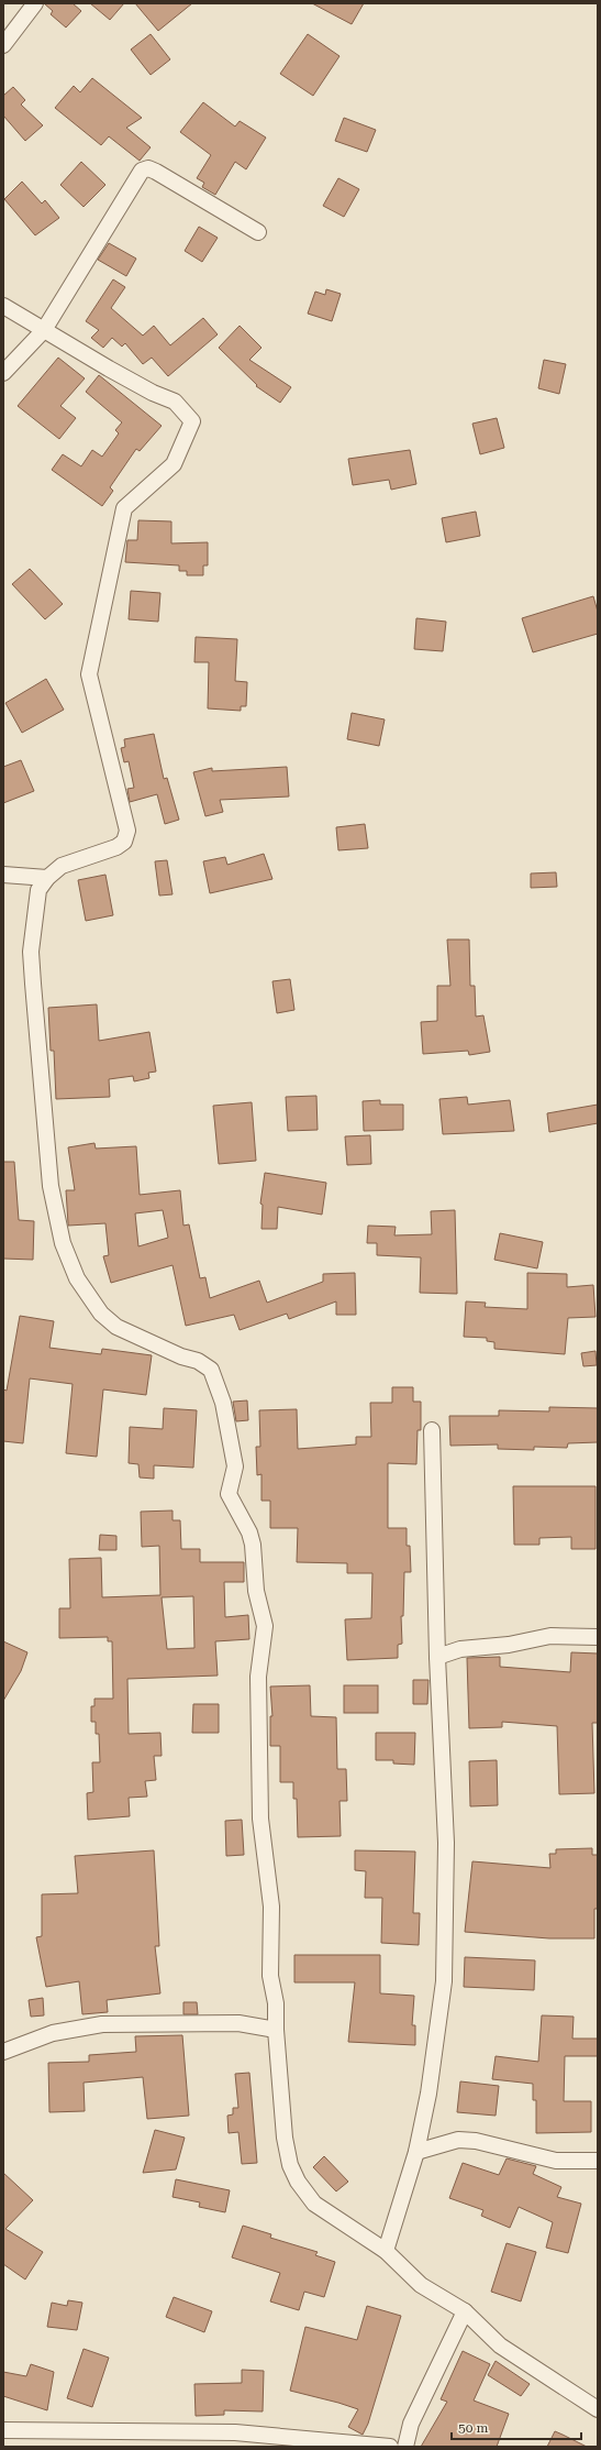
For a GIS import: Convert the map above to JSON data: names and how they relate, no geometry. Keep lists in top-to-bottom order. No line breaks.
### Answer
{"scale_bar":"50 m"}
